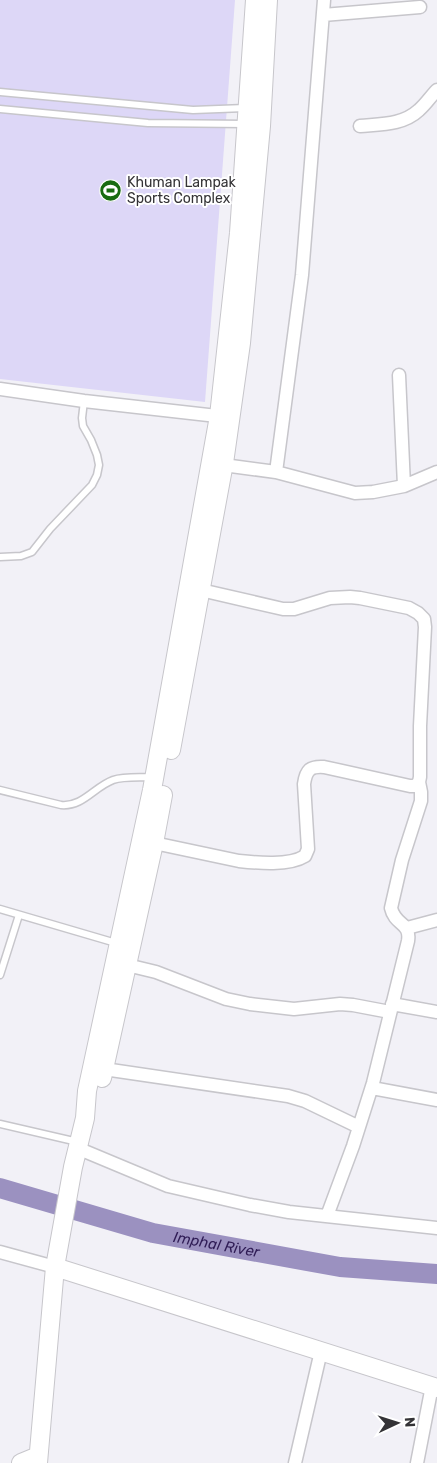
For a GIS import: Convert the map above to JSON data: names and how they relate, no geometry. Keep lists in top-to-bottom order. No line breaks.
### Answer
{"water":["Imphal River"],"places":{"sports":["Khuman Lampak Sports Complex"]},"north":"right"}
